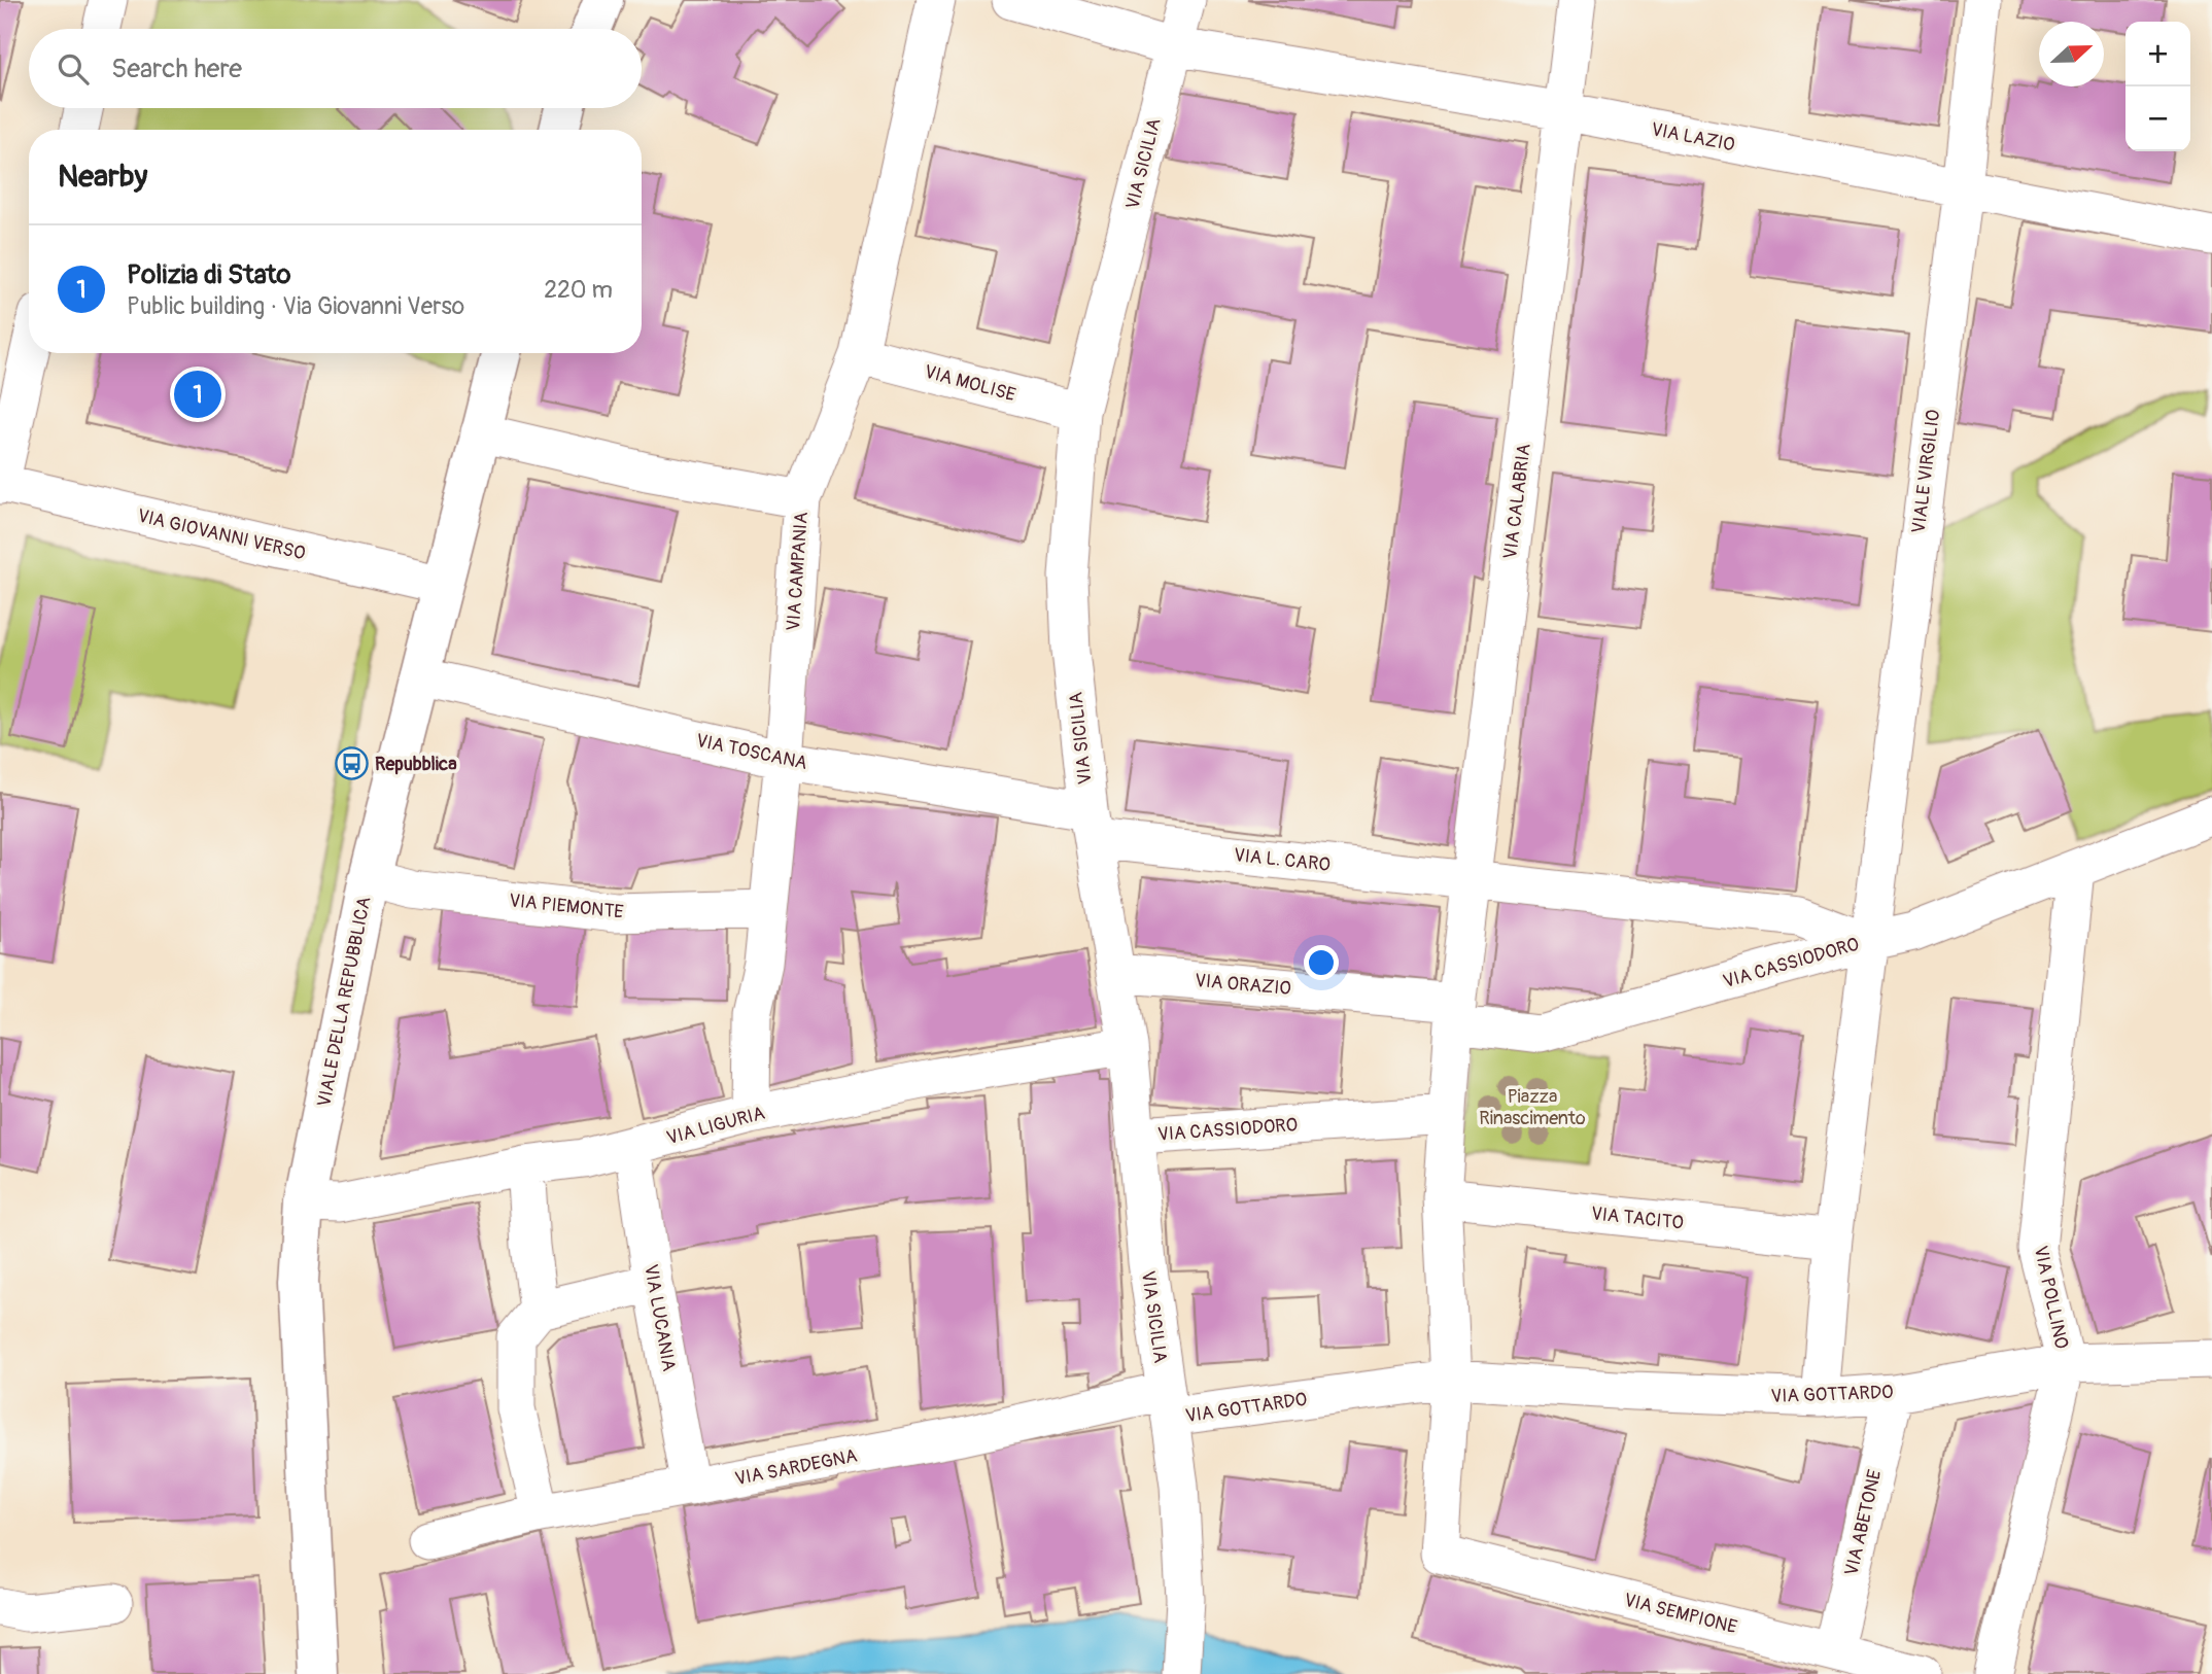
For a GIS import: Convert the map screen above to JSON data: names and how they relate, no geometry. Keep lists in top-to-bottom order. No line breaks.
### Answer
{"streets":{"main road":["VIALE DELLA REPUBBLICA"],"street":["VIA LAZIO","VIA SICILIA","VIA MOLISE","VIALE VIRGILIO","VIA CALABRIA","VIA GIOVANNI VERSO","VIA CAMPANIA","VIA TOSCANA","VIA L. CARO","VIA PIEMONTE","VIA CASSIODORO","VIA ORAZIO","VIA LIGURIA","VIA TACITO","VIA POLLINO","VIA LUCANIA","VIA GOTTARDO","VIA SARDEGNA","VIA ABETONE","VIA SEMPIONE"]},"crossings":[["VIA LAZIO","VIA SICILIA"],["VIA LAZIO","VIALE VIRGILIO"],["VIA LAZIO","VIA CALABRIA"],["VIA SICILIA","VIA MOLISE"],["VIA SICILIA","VIA TOSCANA"],["VIA SICILIA","VIA L. CARO"],["VIA SICILIA","VIA CASSIODORO"],["VIA SICILIA","VIA ORAZIO"],["VIA SICILIA","VIA LIGURIA"],["VIA SICILIA","VIA GOTTARDO"],["VIA SICILIA","VIA SARDEGNA"],["VIA MOLISE","VIA CAMPANIA"],["VIALE VIRGILIO","VIA CASSIODORO"],["VIALE VIRGILIO","VIA TACITO"],["VIALE VIRGILIO","VIA GOTTARDO"],["VIA CALABRIA","VIA L. CARO"],["VIA CALABRIA","VIA CASSIODORO"],["VIA CALABRIA","VIA ORAZIO"],["VIA GIOVANNI VERSO","VIALE DELLA REPUBBLICA"],["VIA CAMPANIA","VIA TOSCANA"],["VIA CAMPANIA","VIA PIEMONTE"],["VIA CAMPANIA","VIA LIGURIA"],["VIA TOSCANA","VIA L. CARO"],["VIA TOSCANA","VIALE DELLA REPUBBLICA"],["VIA L. CARO","VIA CASSIODORO"],["VIA PIEMONTE","VIALE DELLA REPUBBLICA"],["VIA CASSIODORO","VIA ORAZIO"],["VIALE DELLA REPUBBLICA","VIA LIGURIA"],["VIA LIGURIA","VIA LUCANIA"],["VIA POLLINO","VIA GOTTARDO"],["VIA LUCANIA","VIA SARDEGNA"],["VIA GOTTARDO","VIA SARDEGNA"],["VIA GOTTARDO","VIA ABETONE"],["VIA GOTTARDO","VIA SEMPIONE"],["VIA ABETONE","VIA SEMPIONE"]],"parks":["Piazza Rinascimento"],"places":{"bus stop":["Repubblica"]},"north":"right","page":{"map_buttons":["+","−"],"search":"Search here","heading":"Nearby","list":[{"mark":"1","name":"Polizia di Stato","note":"Public building · Via Giovanni Verso","value":"220 m"}],"pins":"1"}}
